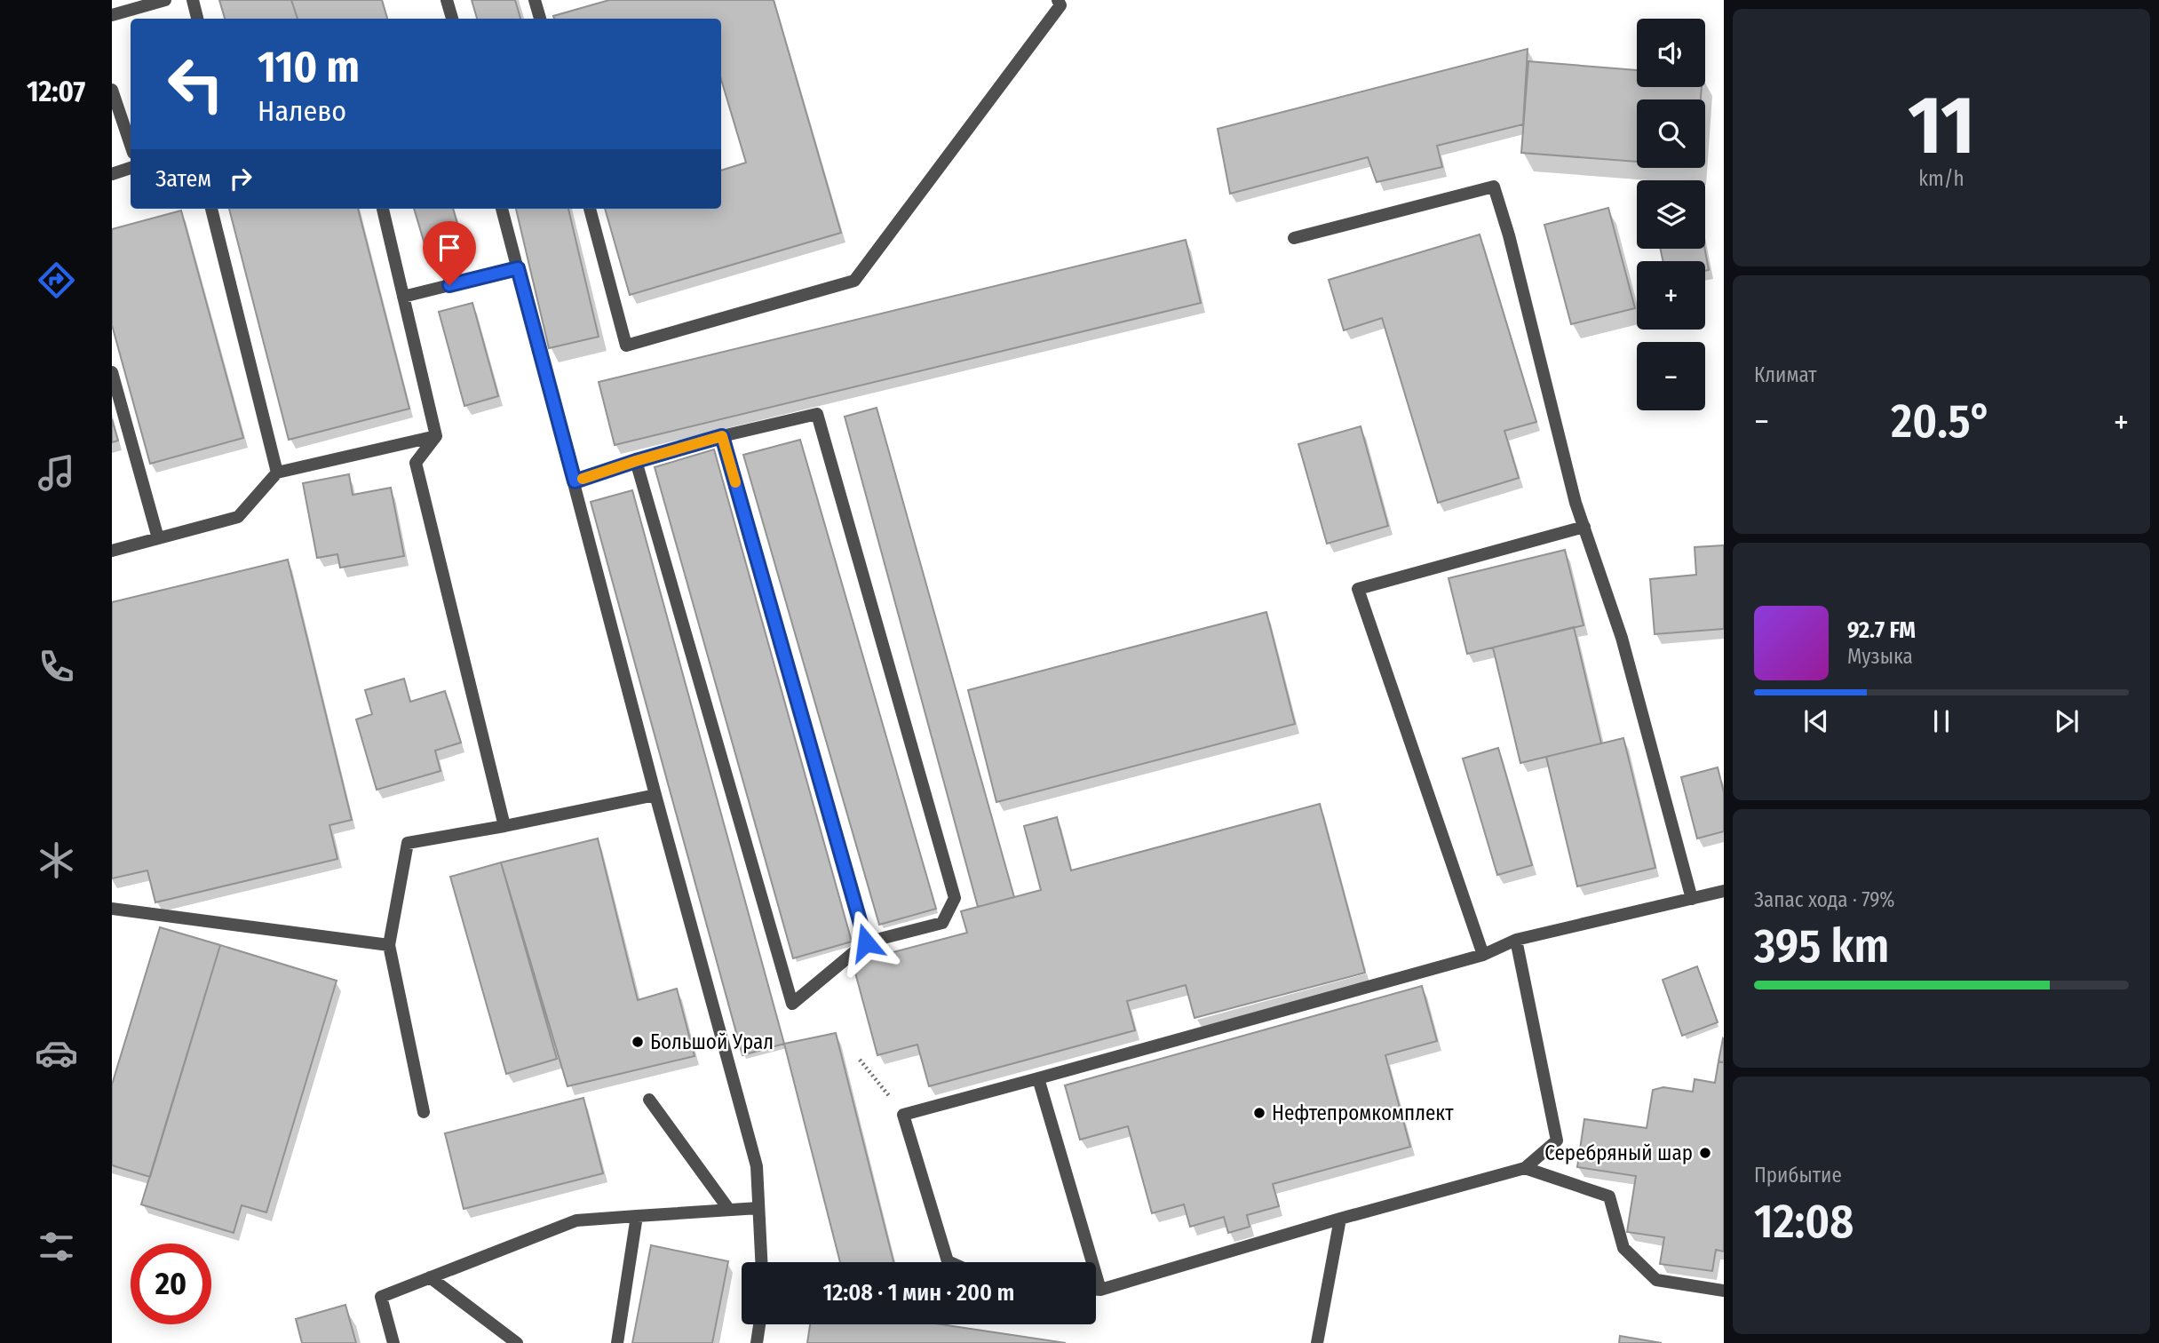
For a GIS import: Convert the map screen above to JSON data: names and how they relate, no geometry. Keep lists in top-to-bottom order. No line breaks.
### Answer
{"places":["Большой Урал","Нефтепромкомплект","Серебряный шар"],"page":{"tabs":"12:07","tile":[["11","km/h"],"Климат",["Запас хода · 79%","395 km"],["Прибытие","12:08"]],"map_buttons":["+","−"],"turn":["110 m","Налево"],"then":"Затем","heat":["−","20.5°","+"],"song":["92.7 FM","Музыка"],"limit":"20","trip":"12:08 · 1 мин · 200 m"}}
